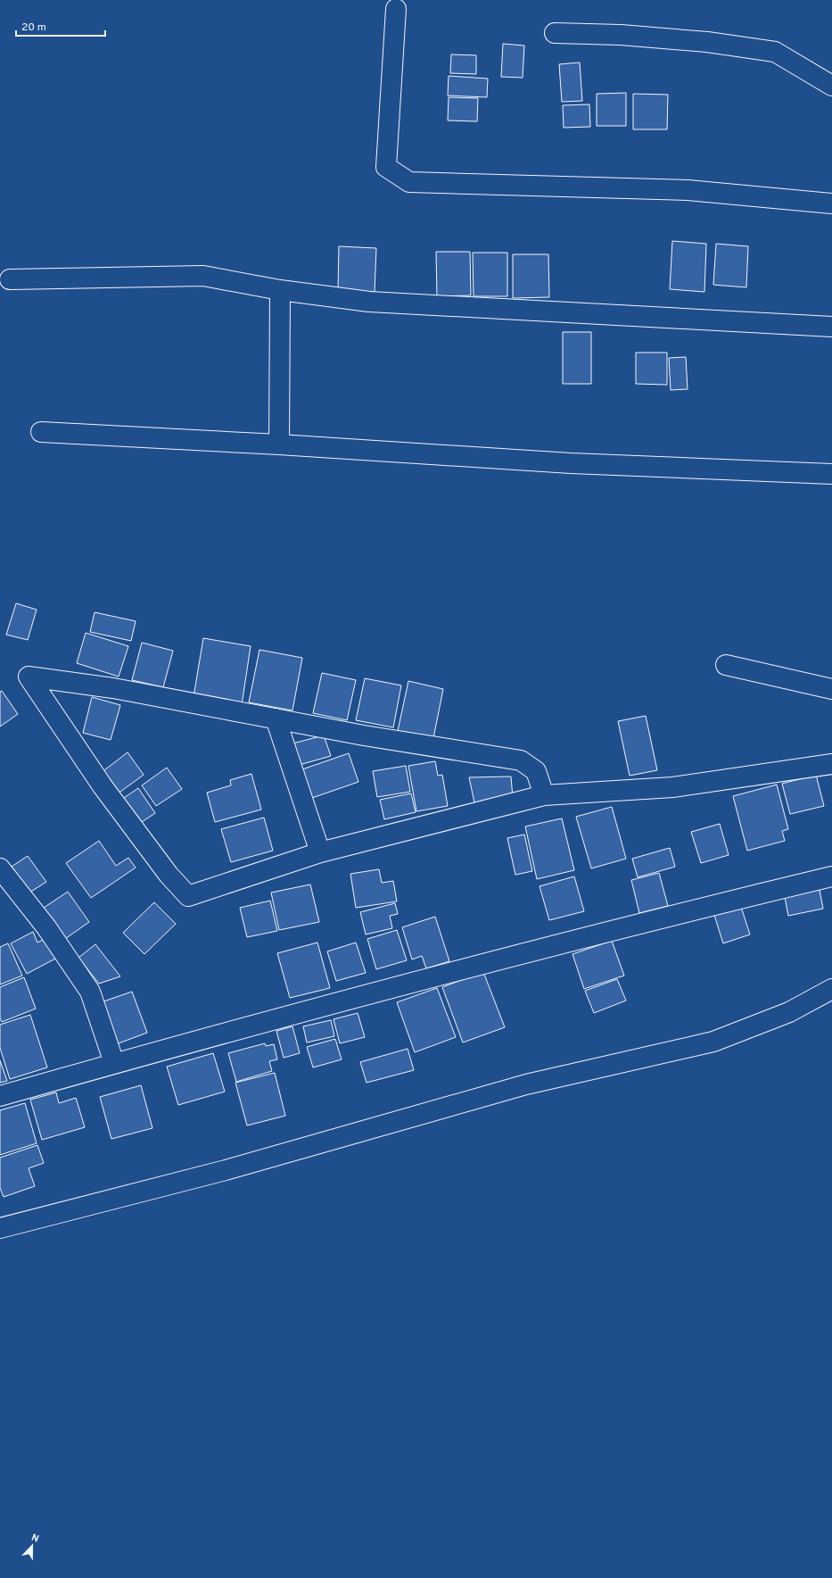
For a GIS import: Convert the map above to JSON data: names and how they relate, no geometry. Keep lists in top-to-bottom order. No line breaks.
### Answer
{"scale_bar":"20 m","north":"top"}
